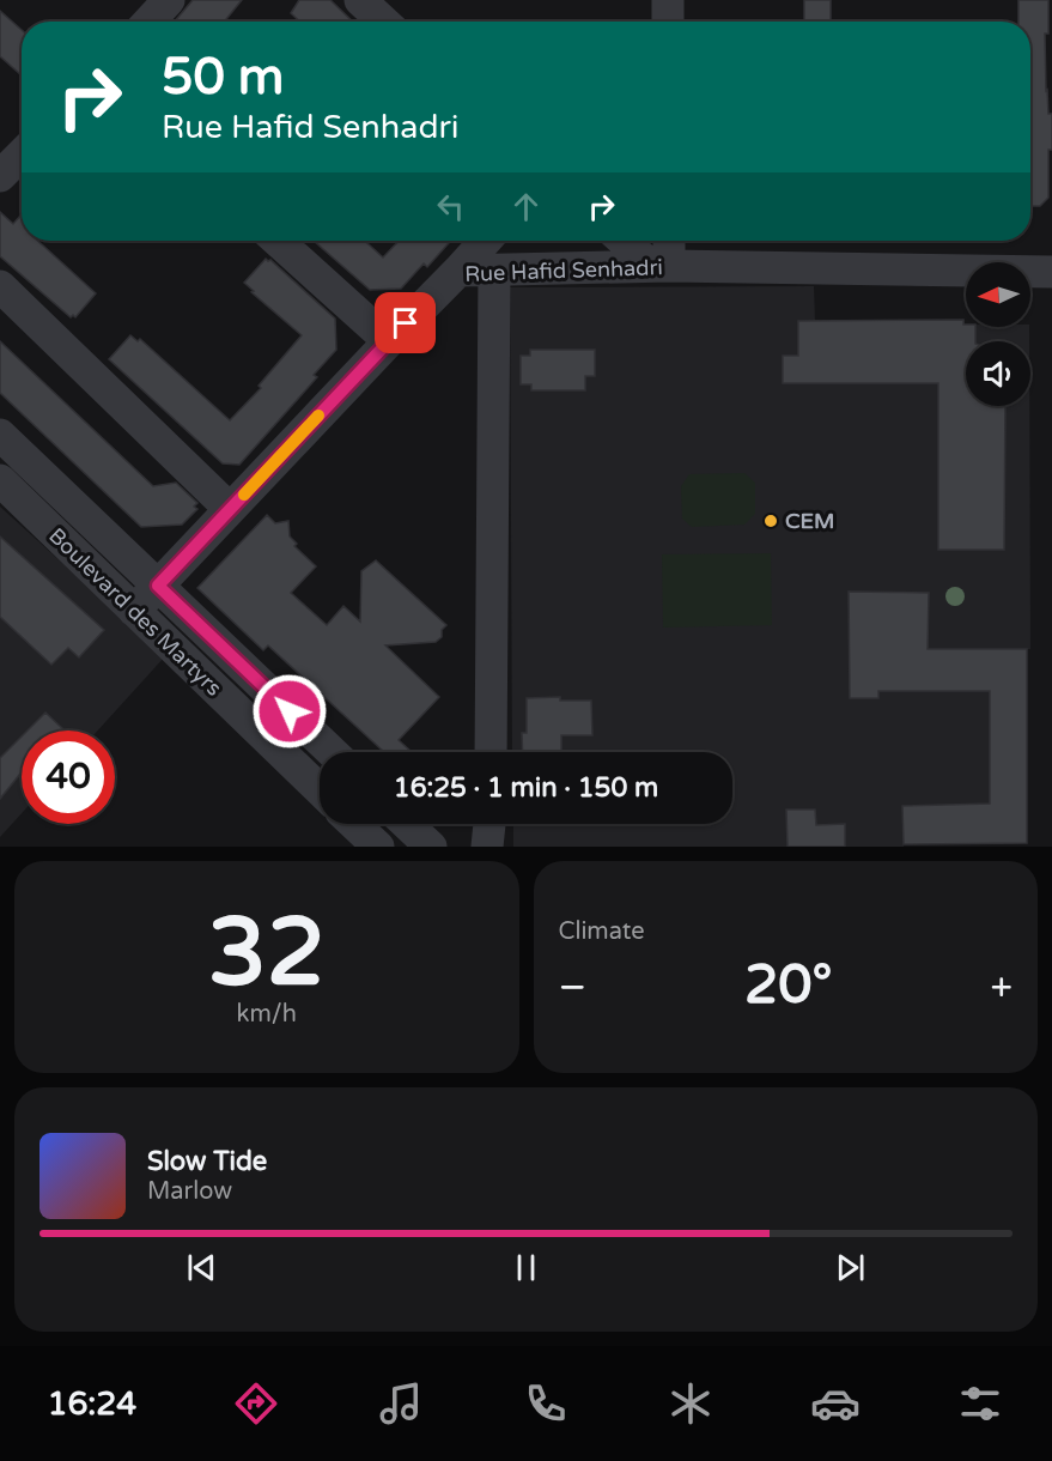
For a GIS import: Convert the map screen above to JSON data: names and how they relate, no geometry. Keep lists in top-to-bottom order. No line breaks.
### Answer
{"streets":{"street":["Rue Hafid Senhadri","Boulevard des Martyrs"]},"crossings":[["Rue Hafid Senhadri","Boulevard des Martyrs"]],"places":["CEM"],"north":"left","page":{"turn":["50 m","Rue Hafid Senhadri"],"limit":"40","trip":"16:25 · 1 min · 150 m","tile":[["32","km/h"],"Climate"],"heat":["−","20°","+"],"song":["Slow Tide","Marlow"],"tabs":"16:24"}}
